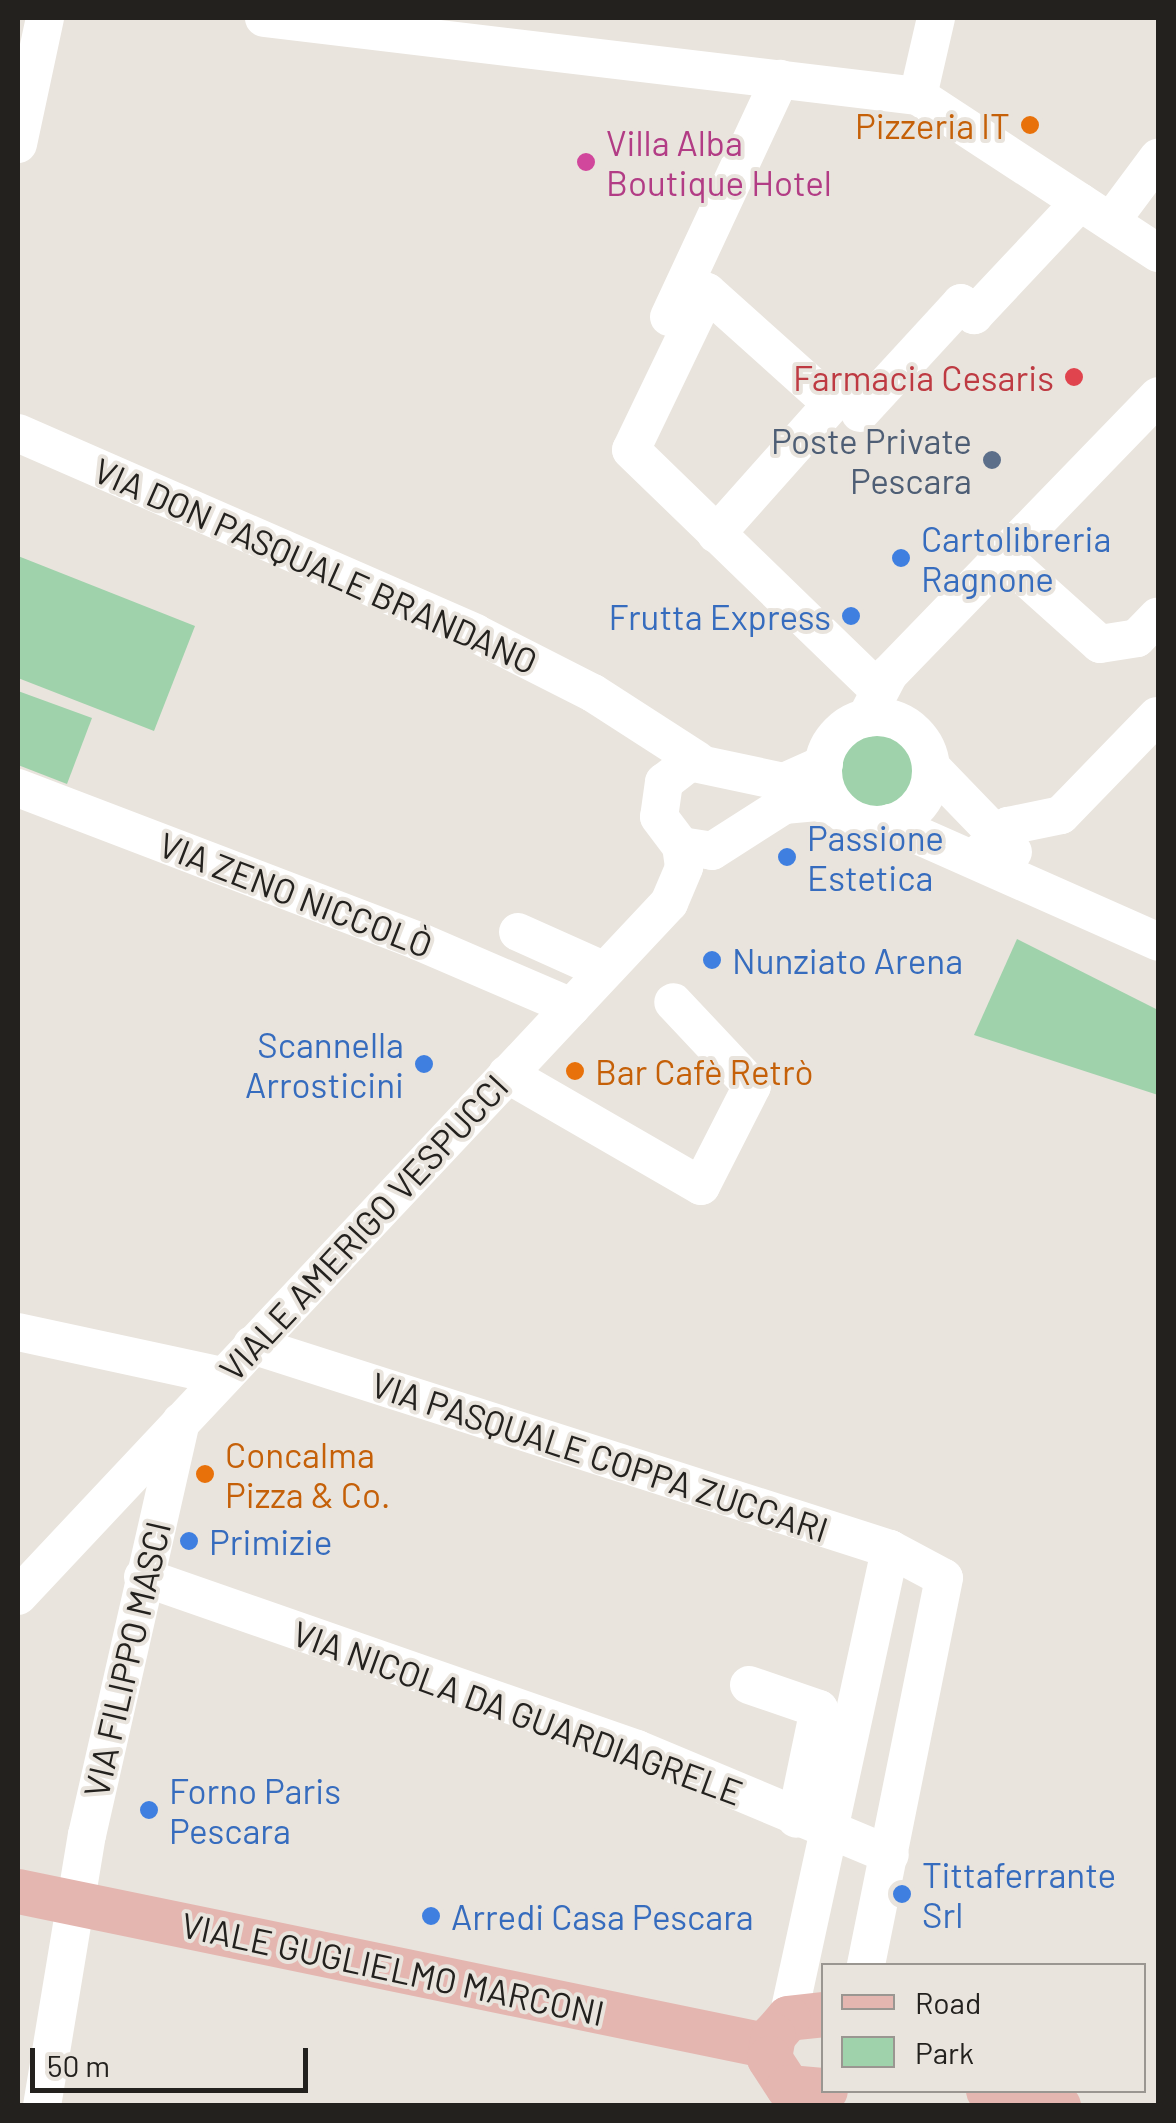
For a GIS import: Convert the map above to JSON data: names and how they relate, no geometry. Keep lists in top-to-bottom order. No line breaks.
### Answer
{"streets":{"main road":["VIALE GUGLIELMO MARCONI"],"street":["VIA DON PASQUALE BRANDANO","VIA ZENO NICCOLÒ","VIALE AMERIGO VESPUCCI","VIA PASQUALE COPPA ZUCCARI","VIA FILIPPO MASCI","VIA NICOLA DA GUARDIAGRELE"]},"crossings":[["VIA ZENO NICCOLÒ","VIALE AMERIGO VESPUCCI"],["VIALE AMERIGO VESPUCCI","VIA PASQUALE COPPA ZUCCARI"],["VIALE AMERIGO VESPUCCI","VIA FILIPPO MASCI"],["VIA PASQUALE COPPA ZUCCARI","VIA NICOLA DA GUARDIAGRELE"],["VIA FILIPPO MASCI","VIA NICOLA DA GUARDIAGRELE"],["VIA FILIPPO MASCI","VIALE GUGLIELMO MARCONI"]],"places":["Pizzeria IT","Villa Alba Boutique Hotel","Farmacia Cesaris","Poste Private Pescara","Cartolibreria Ragnone","Frutta Express","Passione Estetica","Nunziato Arena","Scannella Arrosticini","Bar Cafè Retrò","Concalma Pizza & Co.","Primizie","Forno Paris Pescara","Tittaferrante Srl","Arredi Casa Pescara"],"legend":["Road","Park"],"scale_bar":"50 m"}
